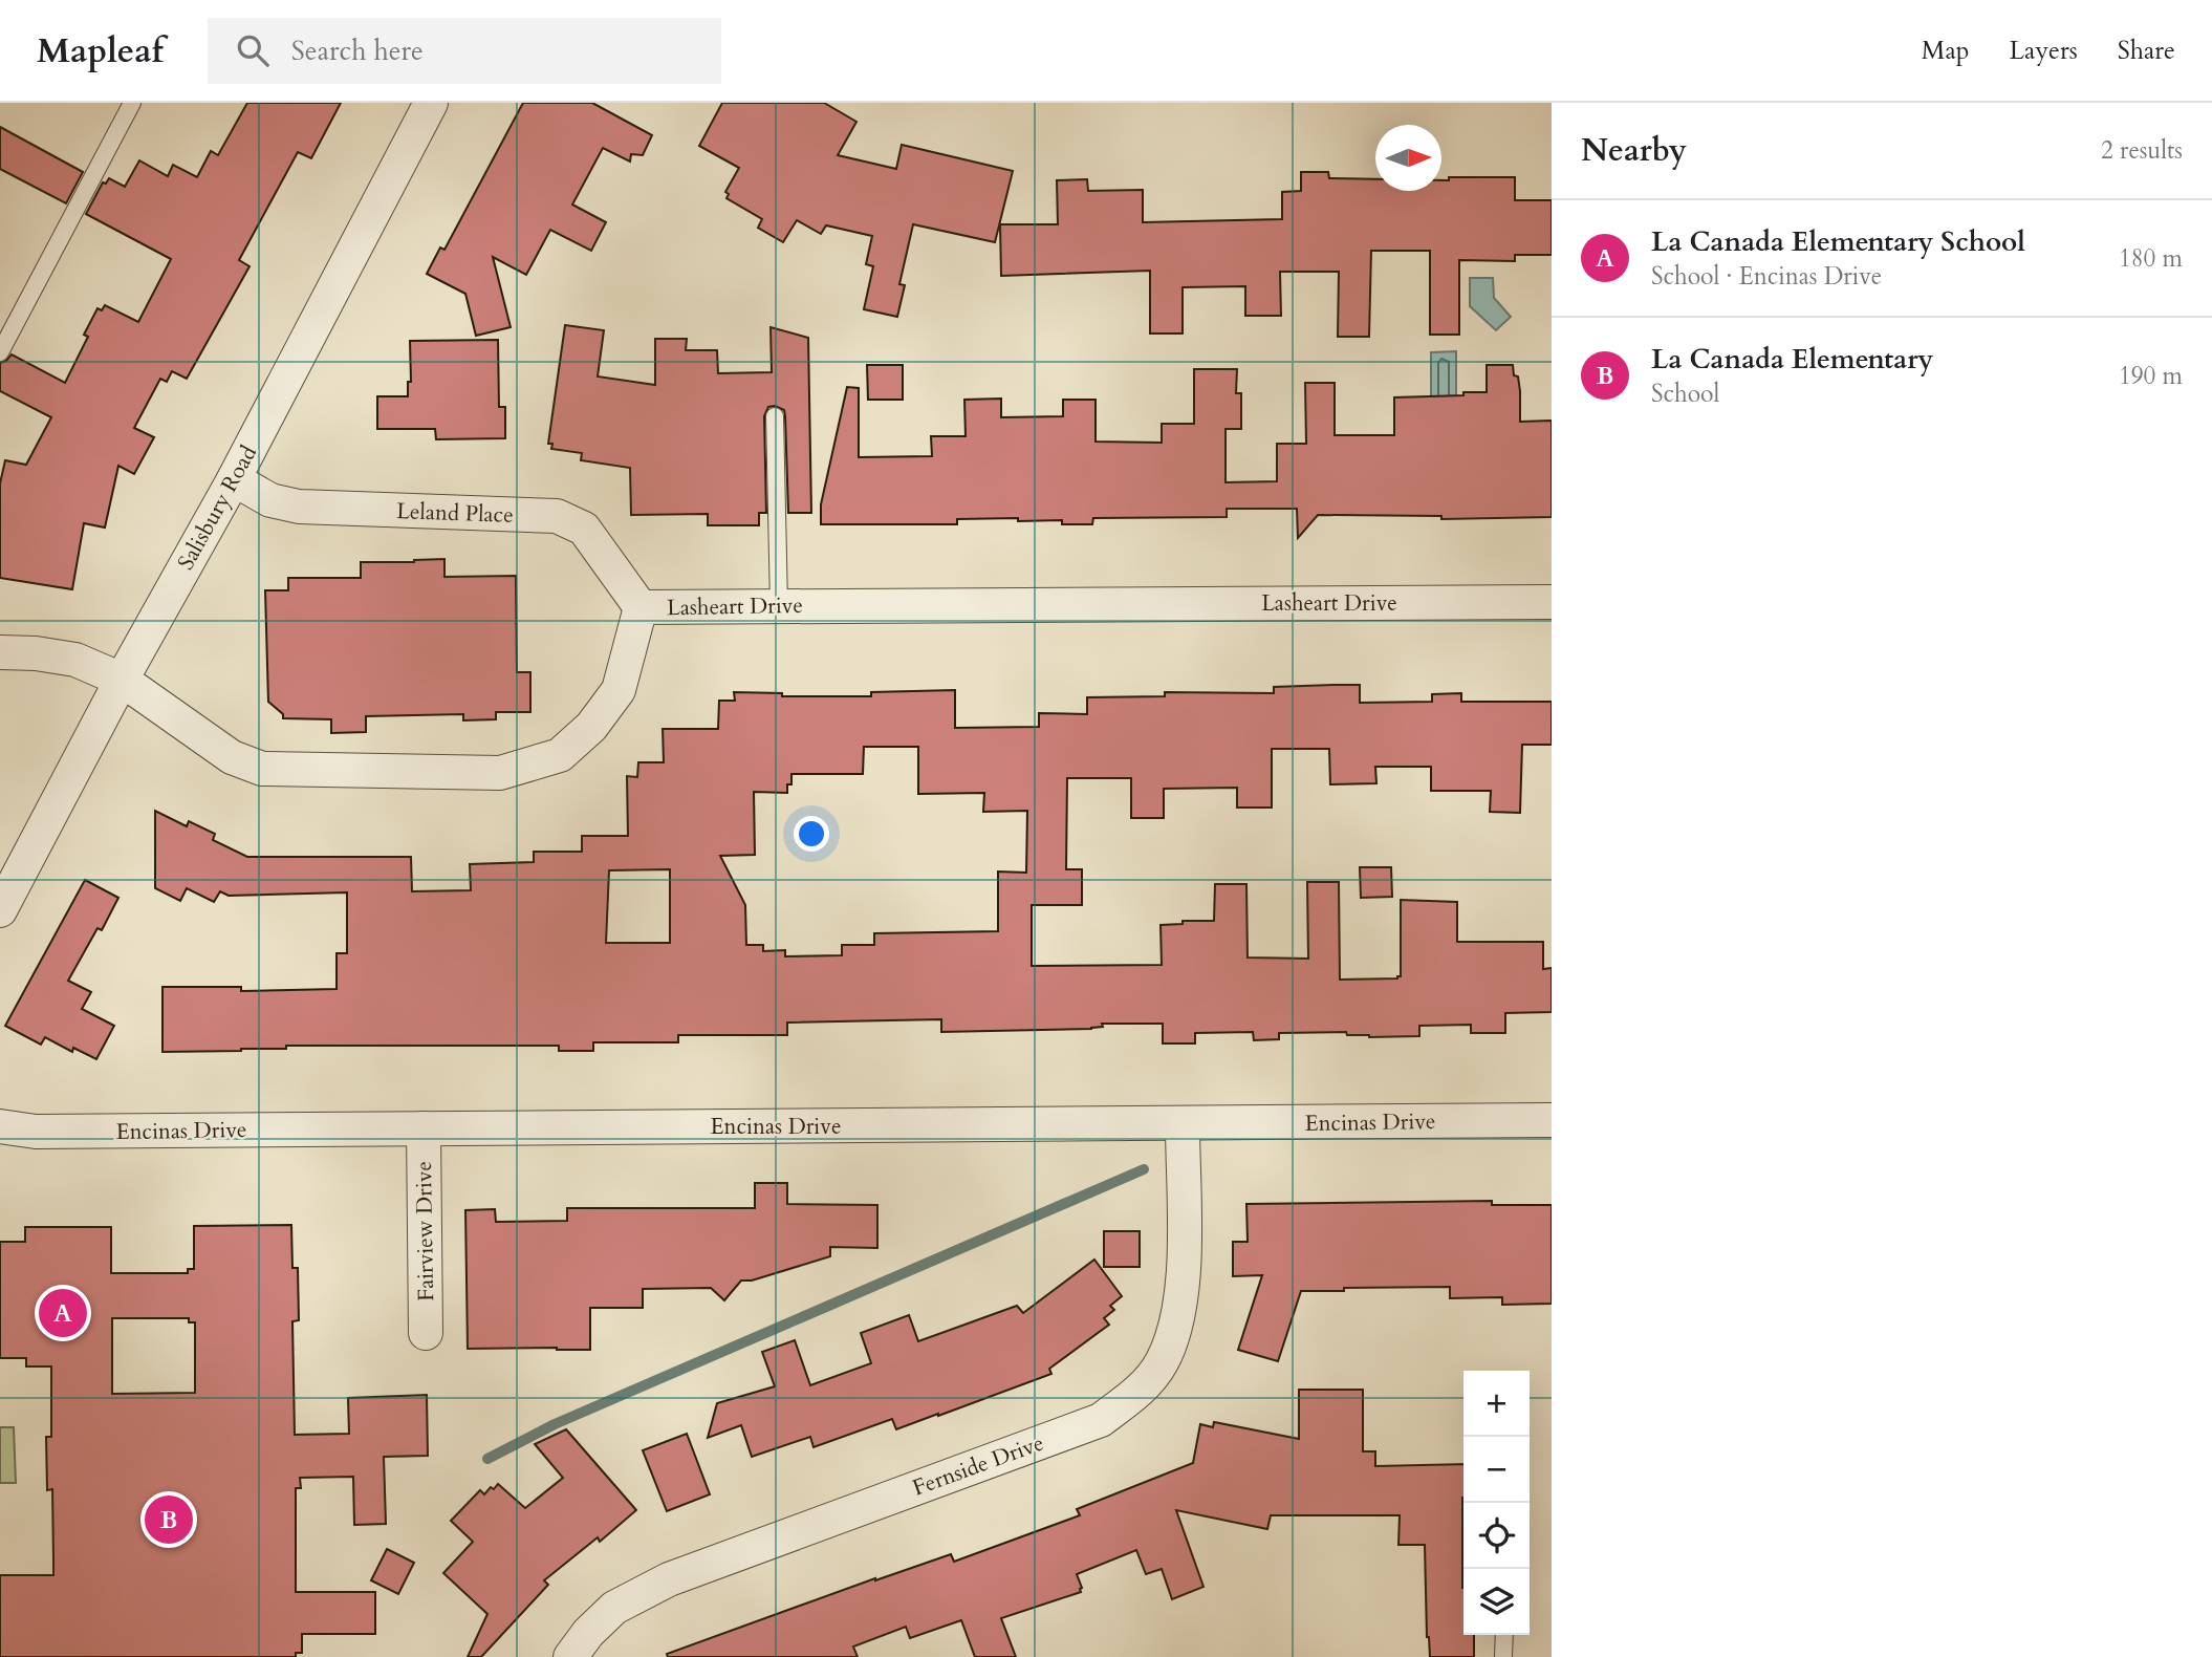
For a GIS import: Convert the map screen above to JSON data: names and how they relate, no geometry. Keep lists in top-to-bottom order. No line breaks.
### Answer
{"streets":{"street":["Salisbury Road","Leland Place","Lasheart Drive","Encinas Drive","Fairview Drive","Fernside Drive"]},"crossings":[["Salisbury Road","Leland Place"],["Salisbury Road","Lasheart Drive"],["Leland Place","Lasheart Drive"],["Encinas Drive","Fairview Drive"],["Encinas Drive","Fernside Drive"]],"north":"right","page":{"header":"Mapleaf","search":"Search here","nav":["Map","Layers","Share"],"heading":["Nearby","2 results"],"list":[{"mark":"A","name":"La Canada Elementary School","note":"School · Encinas Drive","value":"180 m"},{"mark":"B","name":"La Canada Elementary","note":"School","value":"190 m"}],"pins":["A","B"],"map_buttons":["+","−"]}}
